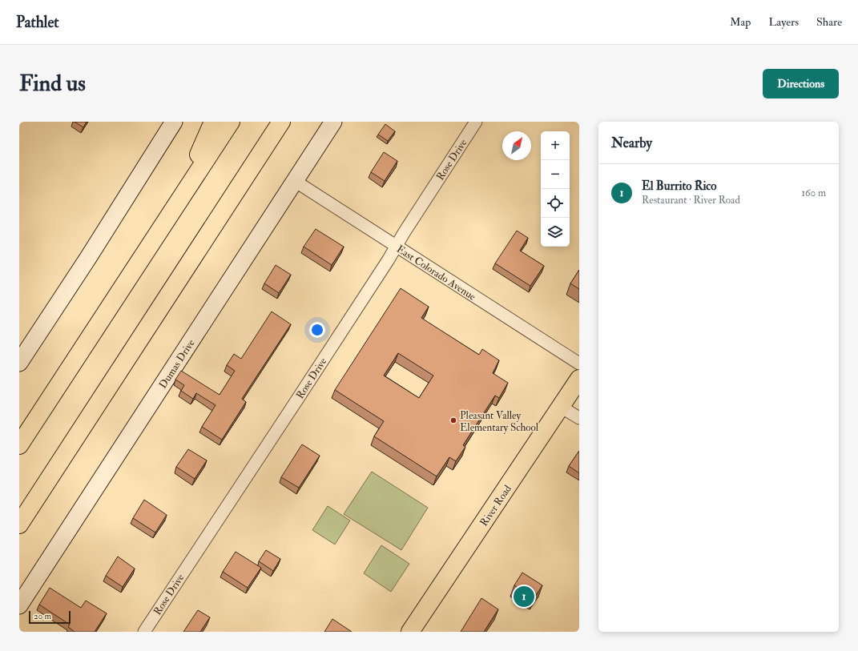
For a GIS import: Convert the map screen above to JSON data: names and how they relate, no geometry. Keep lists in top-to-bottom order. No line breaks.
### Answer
{"streets":{"main road":["Dumas Drive","River Road"],"street":["Rose Drive","East Colorado Avenue"]},"crossings":[["Rose Drive","East Colorado Avenue"],["East Colorado Avenue","Dumas Drive"]],"places":["Pleasant Valley Elementary School"],"scale_bar":"20 m","north":"top right","page":{"header":"Pathlet","nav":["Map","Layers","Share"],"buttons":"Directions","title":"Find us","heading":"Nearby","map_buttons":["+","−"],"list":[{"mark":"1","name":"El Burrito Rico","note":"Restaurant · River Road","value":"160 m"}],"pins":"1","scale":"20 m"}}
